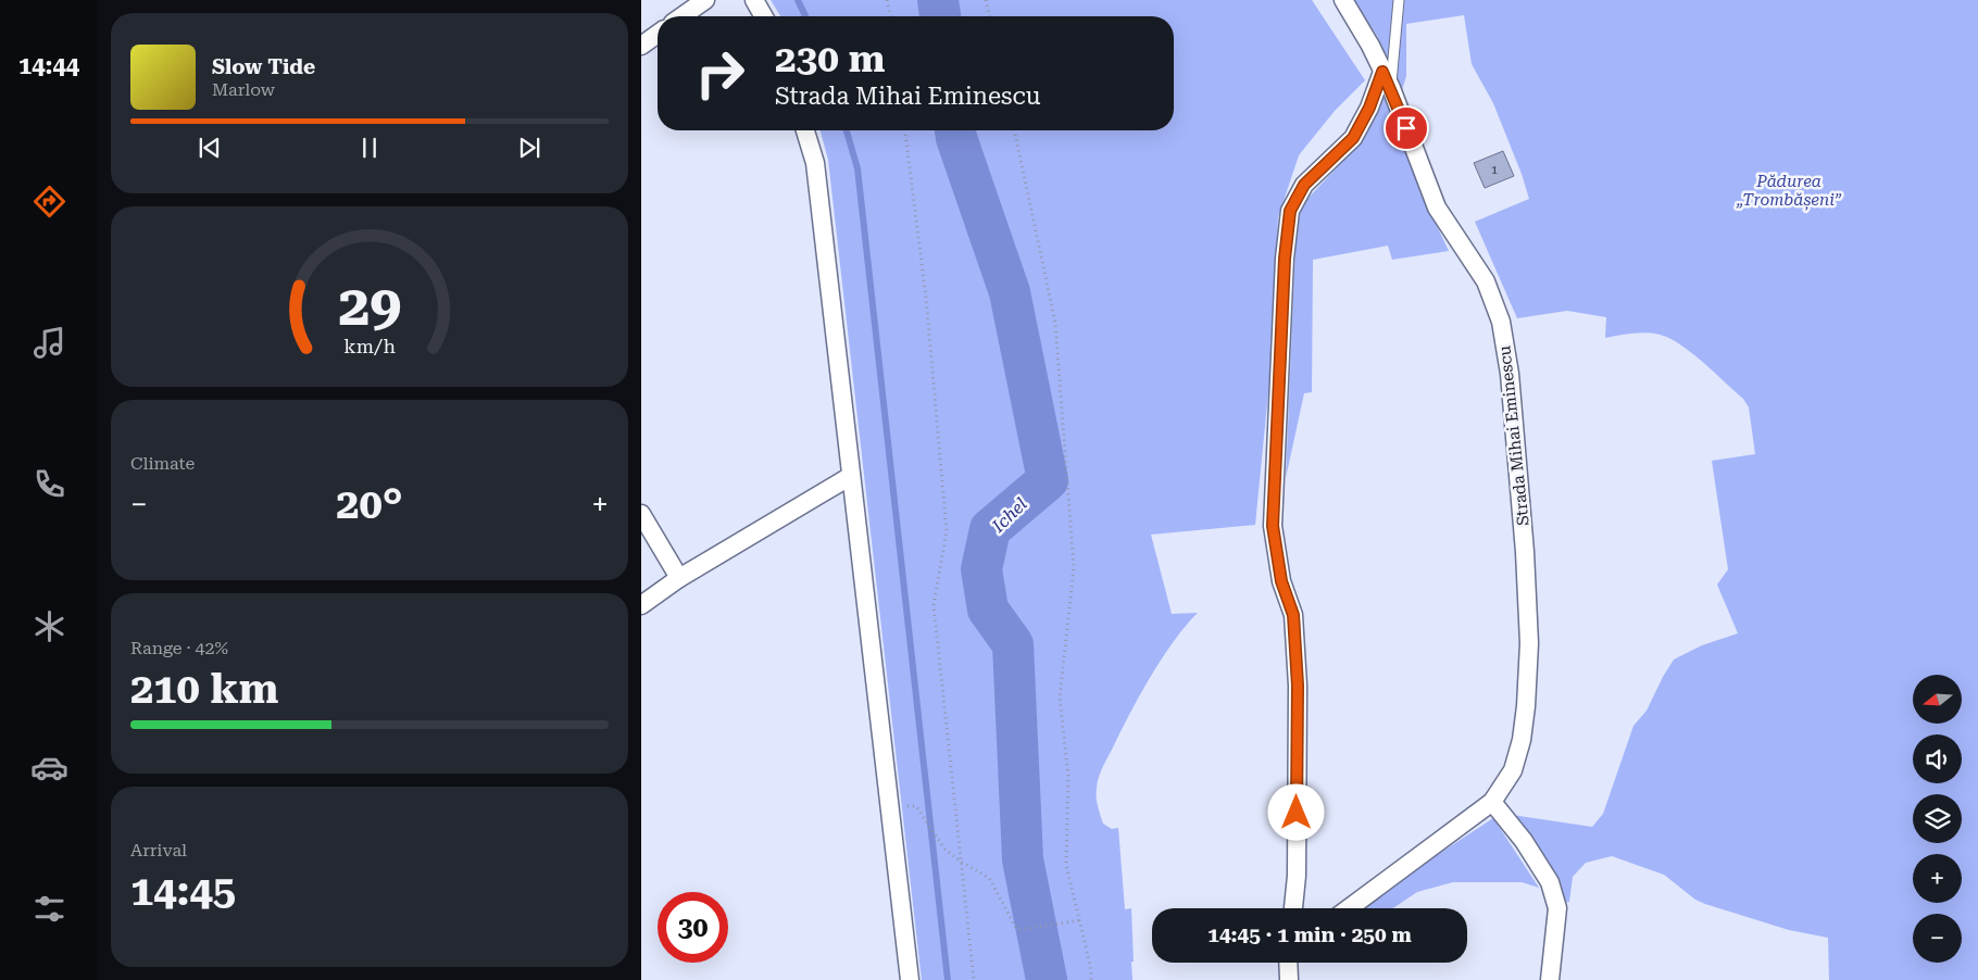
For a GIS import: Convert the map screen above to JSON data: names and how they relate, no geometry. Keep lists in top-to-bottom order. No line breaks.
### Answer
{"streets":{"street":["Strada Mihai Eminescu"]},"water":["Ichel"],"parks":["Pădurea „Trombășeni”"],"house_numbers":["1"],"north":"left","page":{"tabs":"14:44","turn":["230 m","Strada Mihai Eminescu"],"song":["Slow Tide","Marlow"],"tile":["Climate",["Range · 42%","210 km"],["Arrival","14:45"]],"heat":["−","20°","+"],"map_buttons":["+","−"],"limit":"30","trip":"14:45 · 1 min · 250 m","gauge":["29","km/h"]}}
